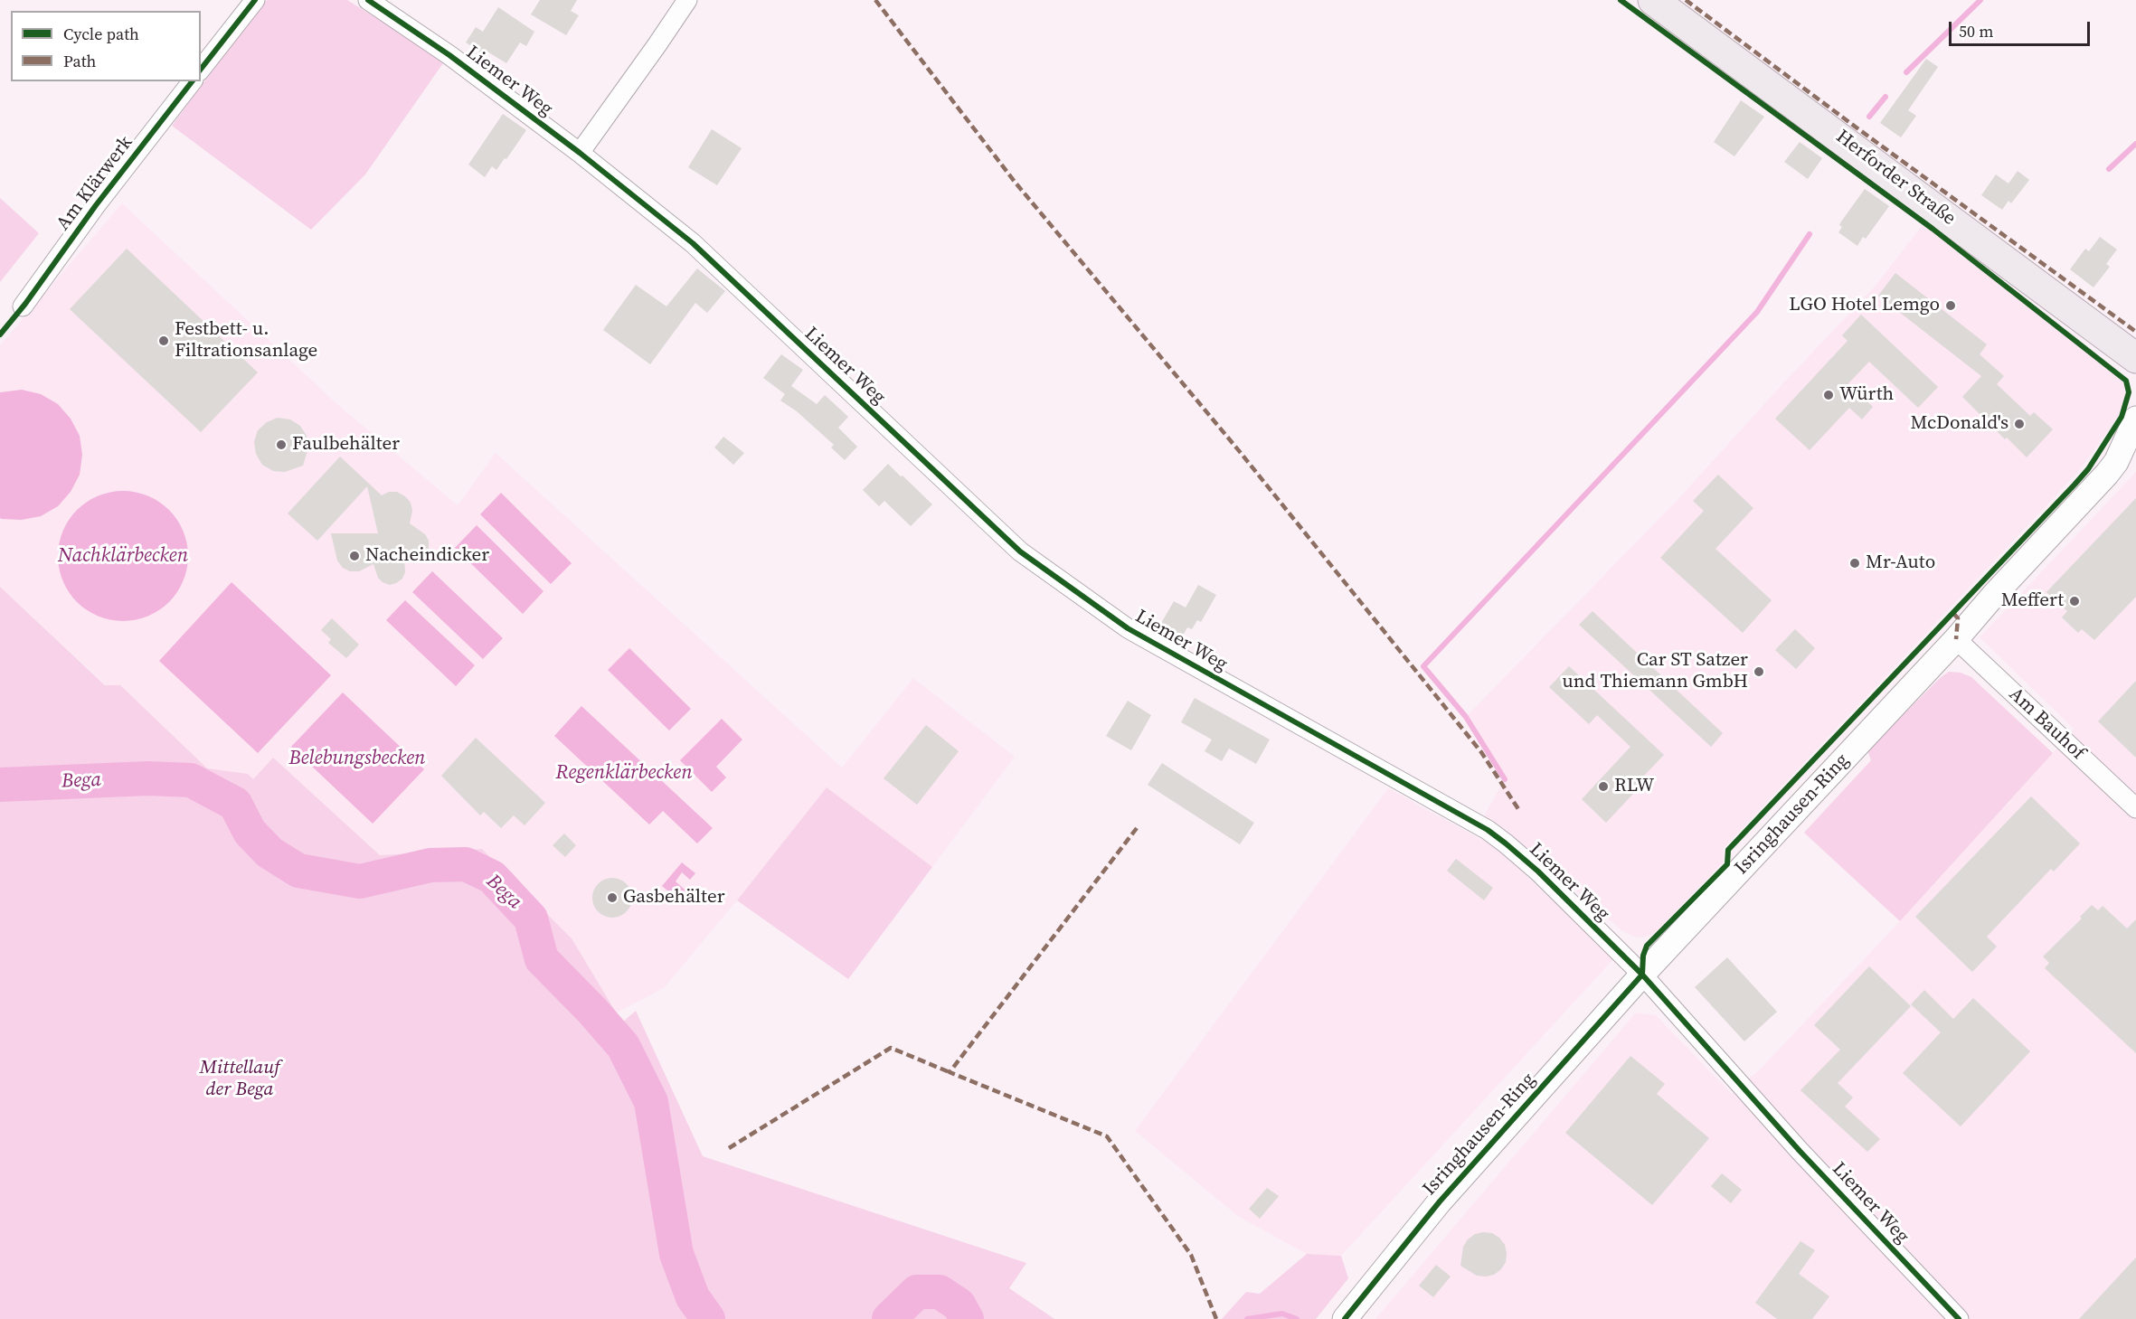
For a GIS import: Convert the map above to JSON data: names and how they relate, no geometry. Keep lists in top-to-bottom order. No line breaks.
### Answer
{"streets":{"main road":["Herforder Straße"],"street":["Liemer Weg","Am Klärwerk","Am Bauhof","Isringhausen-Ring"]},"crossings":[["Liemer Weg","Isringhausen-Ring"],["Am Bauhof","Isringhausen-Ring"]],"water":["Nachklärbecken","Belebungsbecken","Regenklärbecken","Bega"],"parks":["Mittellauf der Bega"],"places":["LGO Hotel Lemgo","Festbett- u. Filtrationsanlage","Würth","McDonald's","Faulbehälter","Nacheindicker","Mr-Auto","Meffert","Car ST Satzer und Thiemann GmbH","RLW","Gasbehälter"],"legend":["Cycle path","Path"],"scale_bar":"50 m"}
